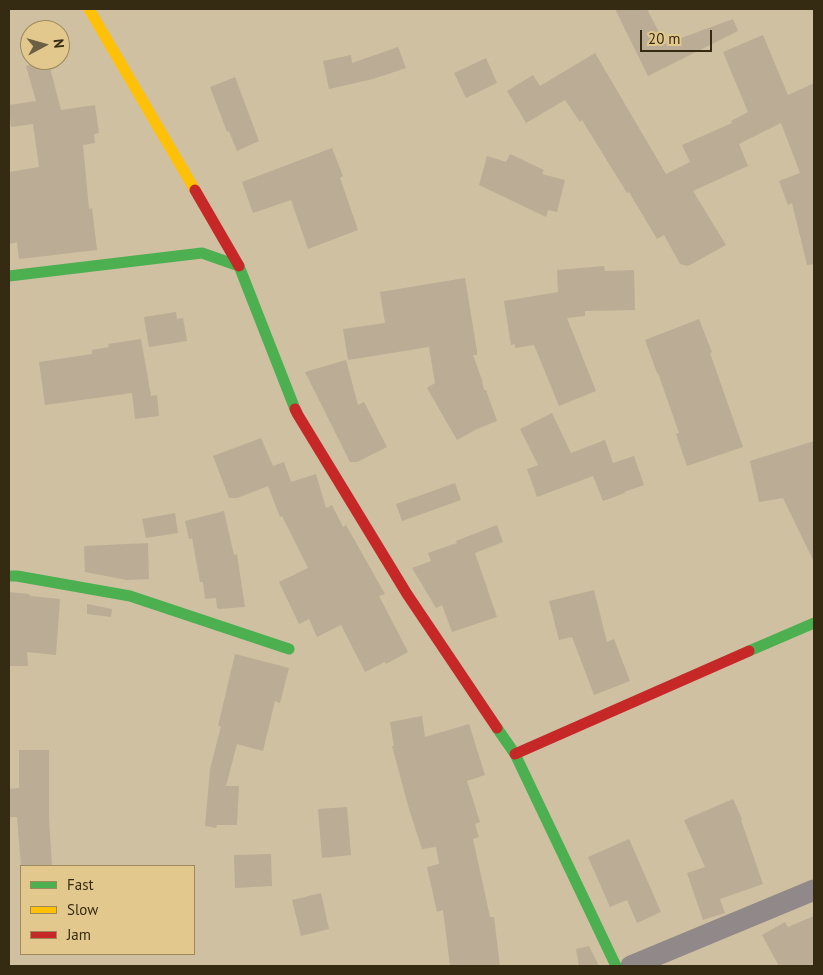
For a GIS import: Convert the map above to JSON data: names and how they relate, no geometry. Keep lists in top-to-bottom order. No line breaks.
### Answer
{"legend":["Fast","Slow","Jam"],"scale_bar":"20 m","north":"right"}
